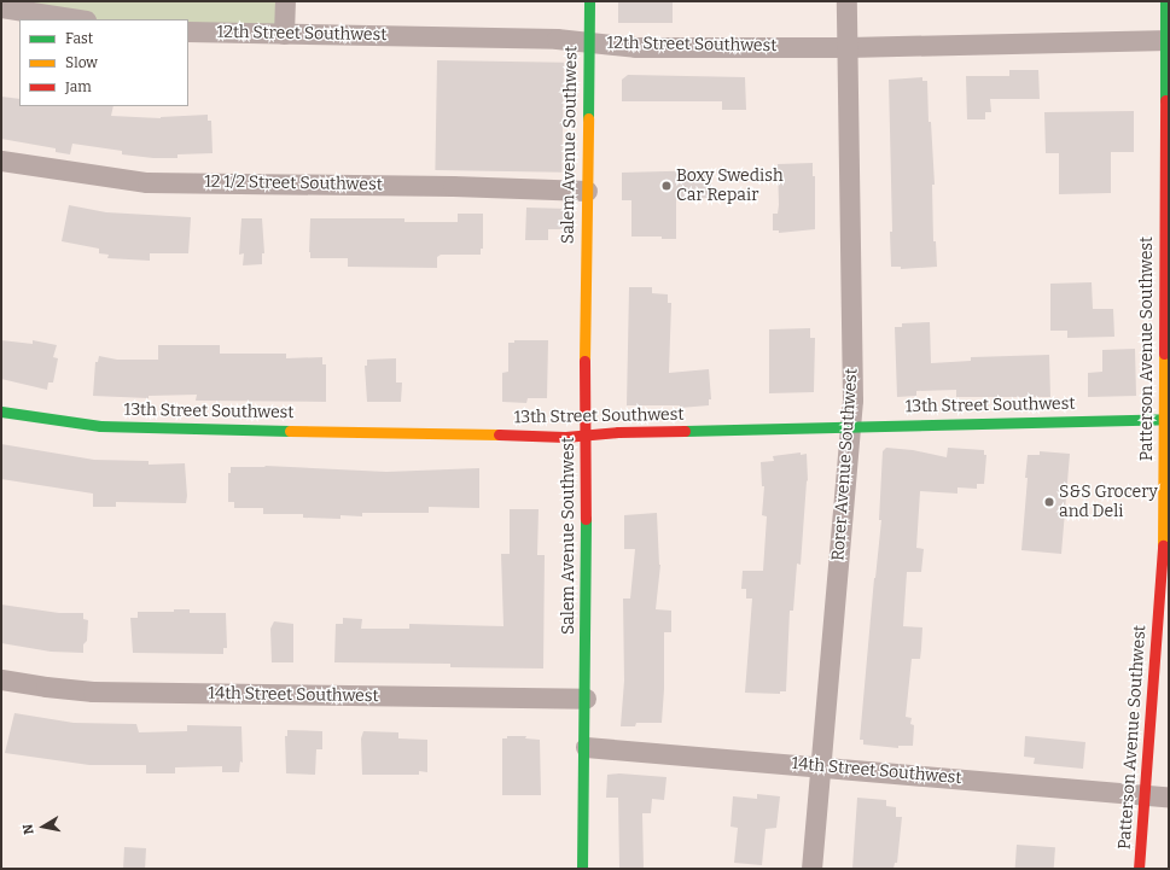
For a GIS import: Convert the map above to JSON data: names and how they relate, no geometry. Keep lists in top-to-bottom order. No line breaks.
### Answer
{"streets":{"street":["12th Street Southwest","Salem Avenue Southwest","12 1/2 Street Southwest","Patterson Avenue Southwest","13th Street Southwest","Rorer Avenue Southwest","14th Street Southwest"]},"crossings":[["12th Street Southwest","Salem Avenue Southwest"],["12th Street Southwest","Patterson Avenue Southwest"],["12th Street Southwest","Rorer Avenue Southwest"],["Salem Avenue Southwest","12 1/2 Street Southwest"],["Salem Avenue Southwest","13th Street Southwest"],["Salem Avenue Southwest","14th Street Southwest"],["Patterson Avenue Southwest","13th Street Southwest"],["Patterson Avenue Southwest","14th Street Southwest"],["13th Street Southwest","Rorer Avenue Southwest"],["Rorer Avenue Southwest","14th Street Southwest"]],"places":["Boxy Swedish Car Repair","S&S Grocery and Deli"],"legend":["Fast","Slow","Jam"],"north":"left"}
